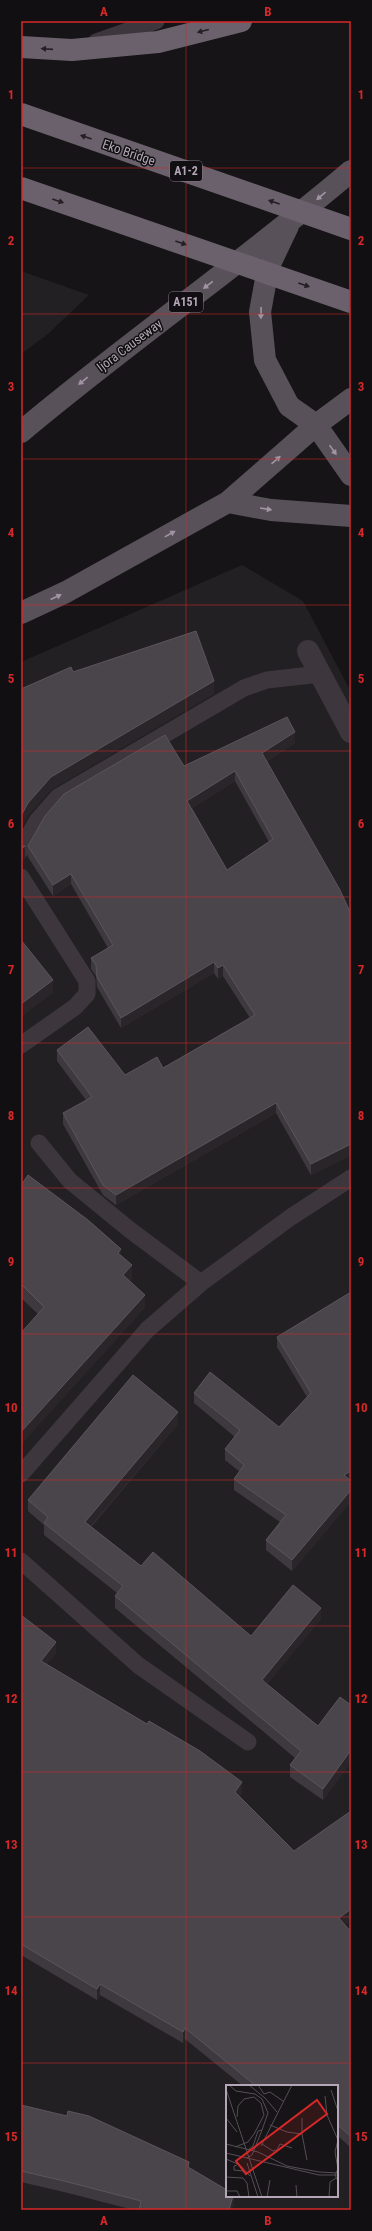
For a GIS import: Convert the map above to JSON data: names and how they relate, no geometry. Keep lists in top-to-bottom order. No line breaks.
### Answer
{"streets":{"highway":["Eko Bridge","A1-2"],"main road":["A151","Ijora Causeway"]},"grid":{"columns":["A","B"],"rows":["1","2","3","4","5","6","7","8","9","10","11","12","13","14","15"]}}
